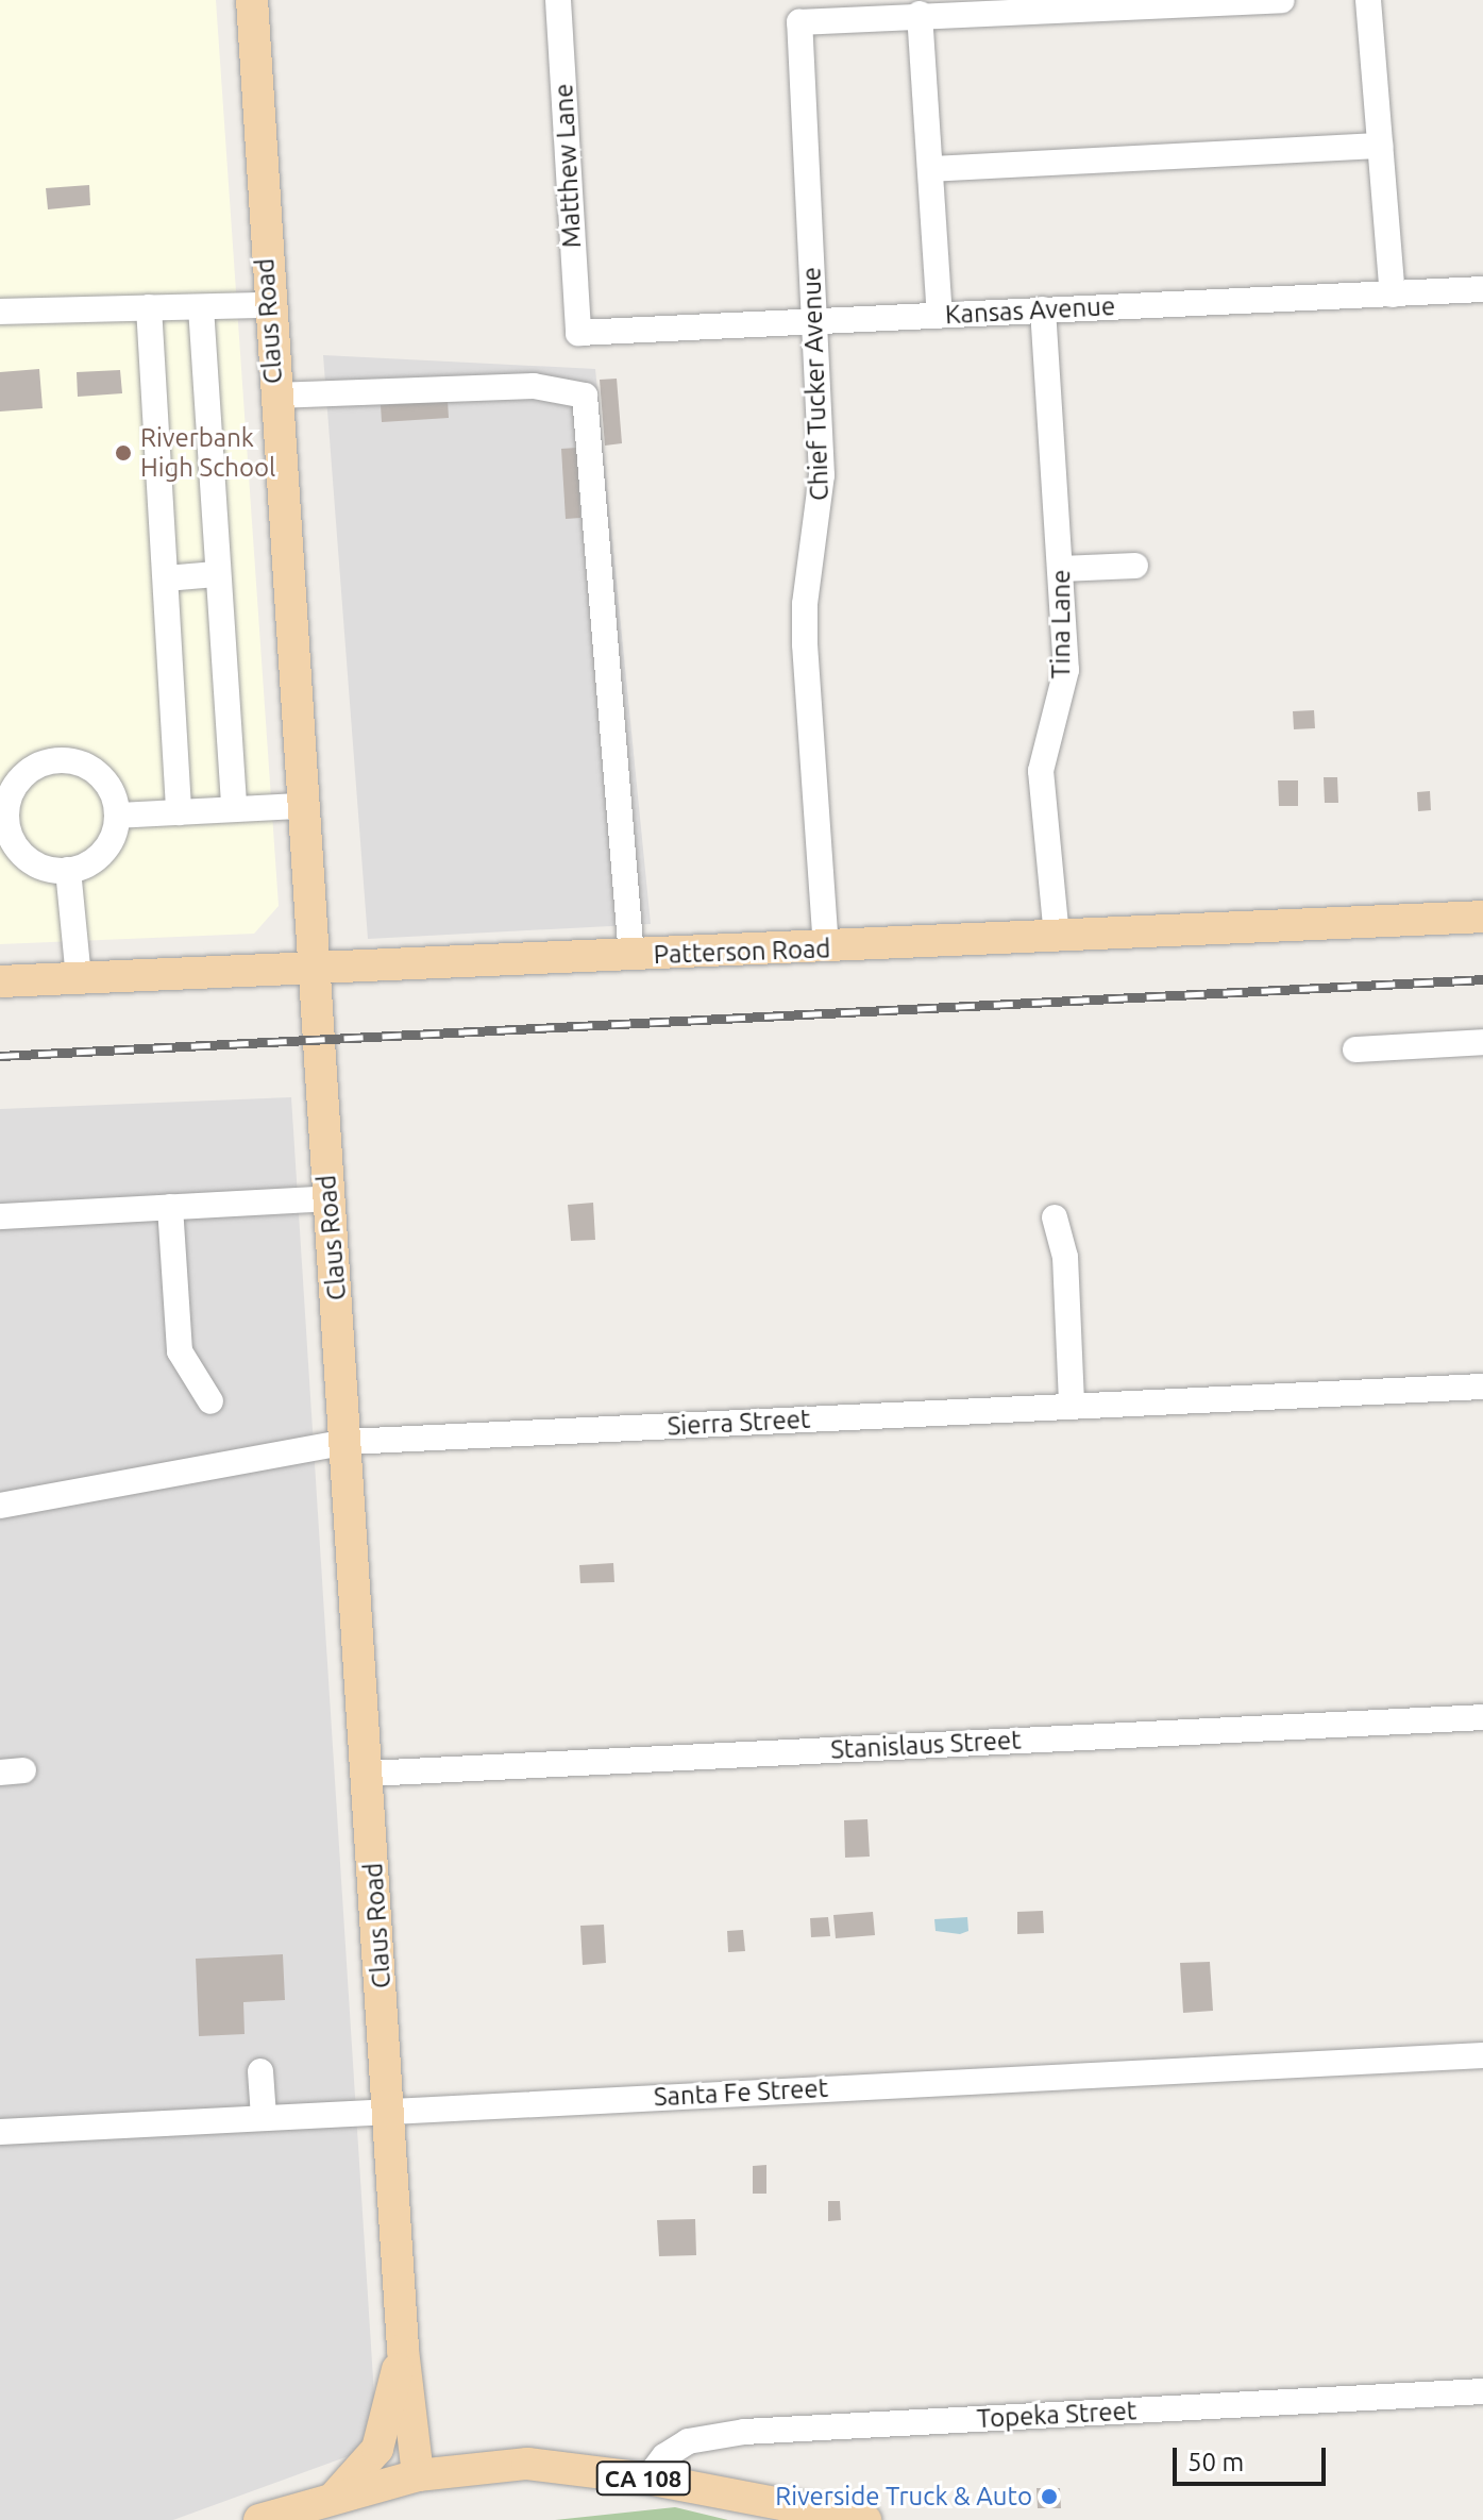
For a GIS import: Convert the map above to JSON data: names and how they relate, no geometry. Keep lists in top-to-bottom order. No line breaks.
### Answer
{"streets":{"main road":["Claus Road","Patterson Road","CA 108"],"street":["Matthew Lane","Kansas Avenue","Chief Tucker Avenue","Tina Lane","Sierra Street","Stanislaus Street","Santa Fe Street","Topeka Street"]},"crossings":[["Matthew Lane","Kansas Avenue"],["Kansas Avenue","Chief Tucker Avenue"],["Kansas Avenue","Tina Lane"],["Claus Road","Patterson Road"],["Claus Road","Sierra Street"],["Claus Road","Stanislaus Street"],["Claus Road","Santa Fe Street"],["Claus Road","CA 108"],["Chief Tucker Avenue","Patterson Road"],["Tina Lane","Patterson Road"],["Topeka Street","CA 108"]],"places":["Riverbank High School","Riverside Truck & Auto"],"scale_bar":"50 m"}
